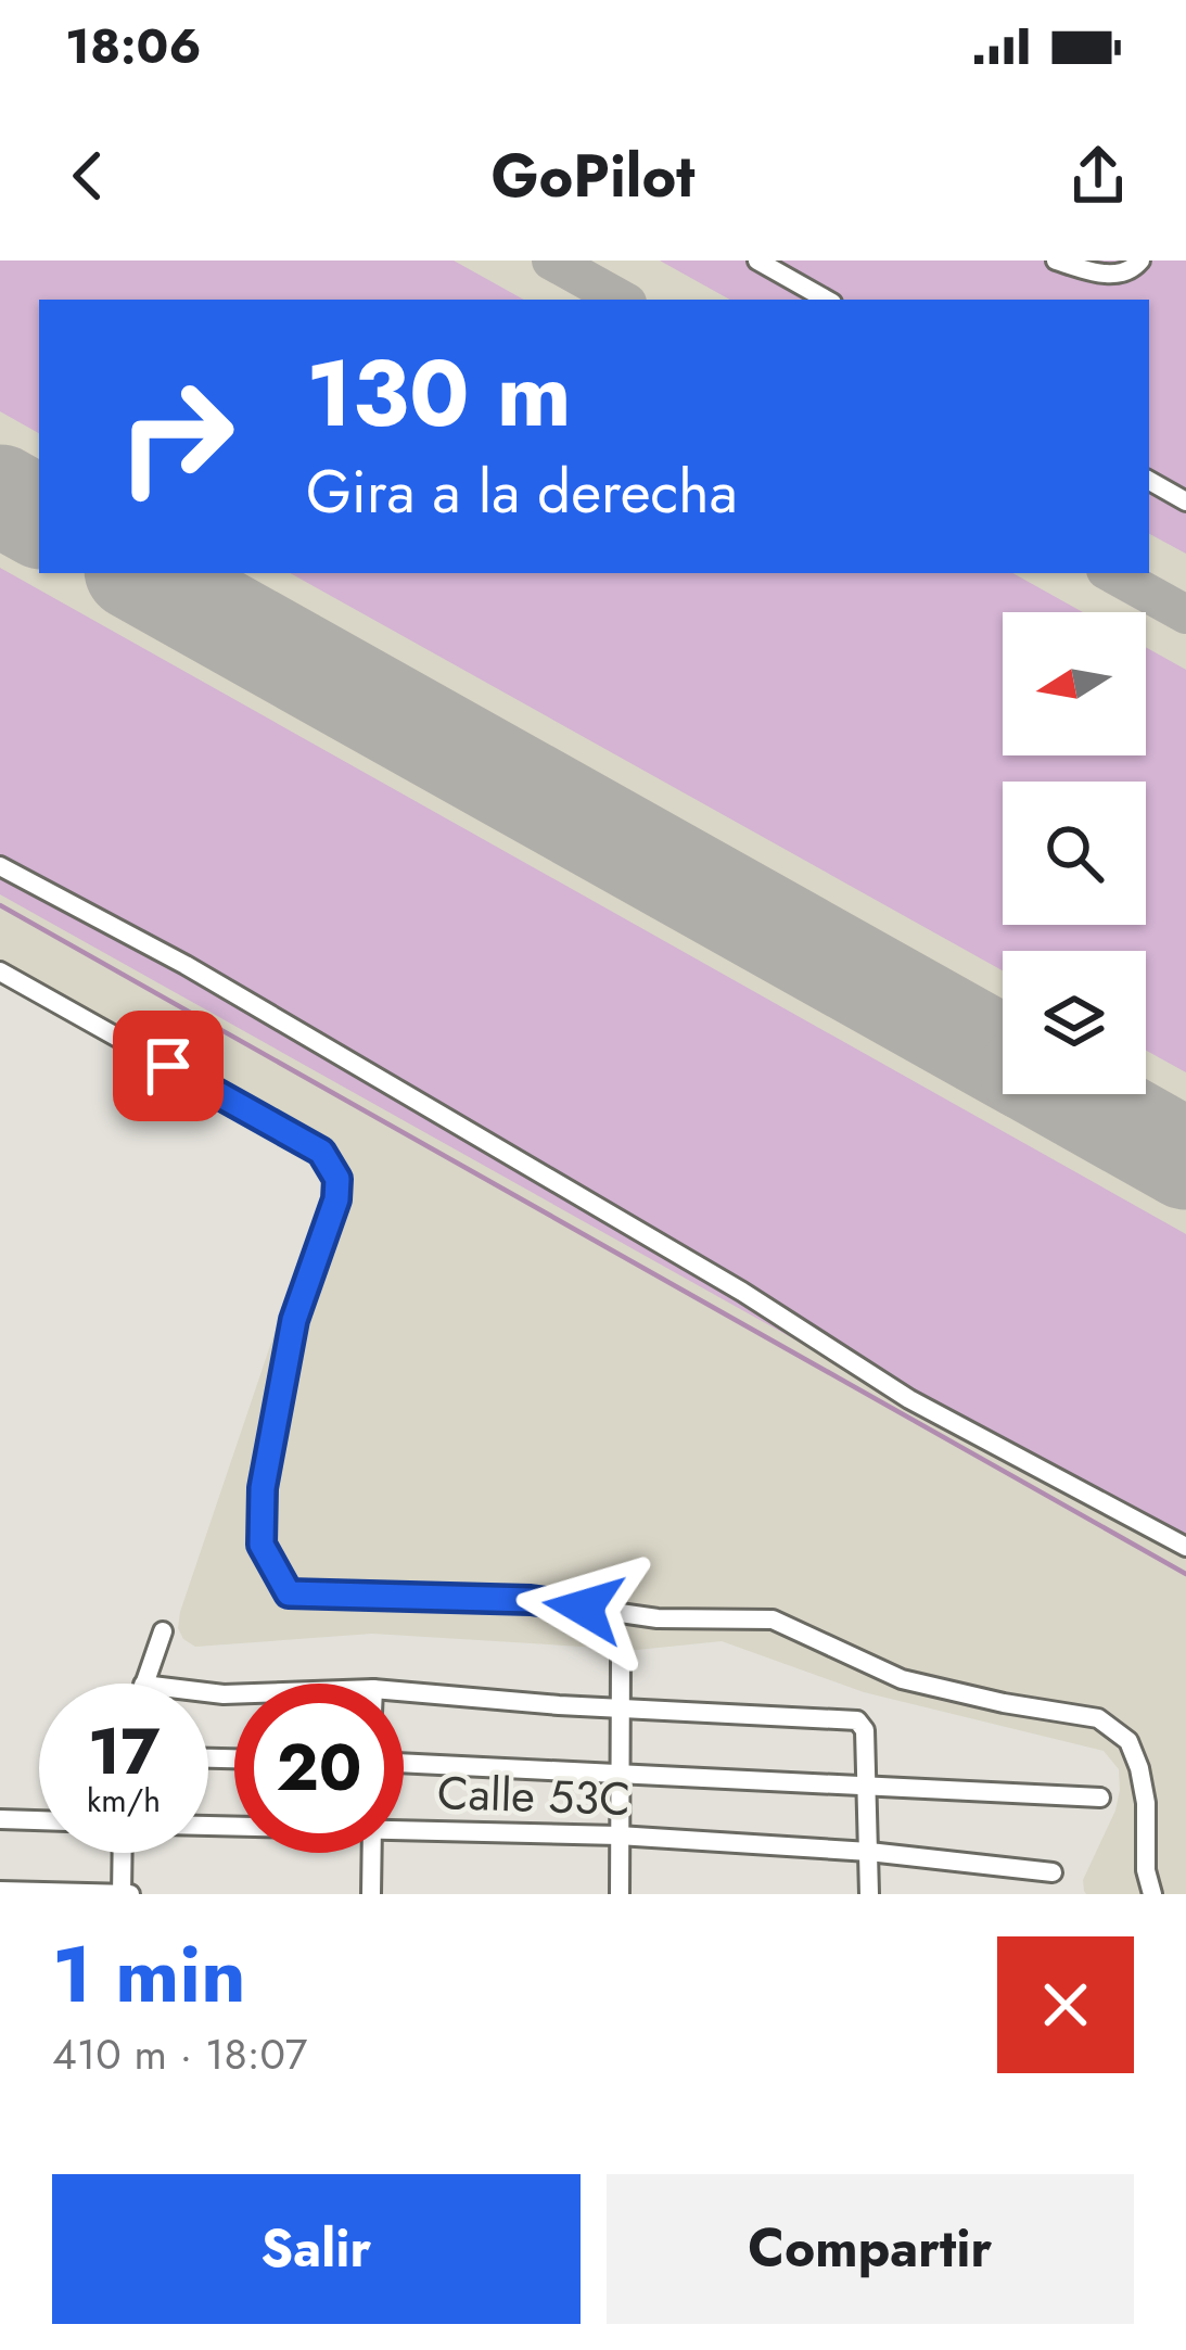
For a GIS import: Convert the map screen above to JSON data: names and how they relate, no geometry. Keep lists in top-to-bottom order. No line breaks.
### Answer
{"streets":{"street":["Calle 53C"]},"north":"left","page":{"status":"18:06","header":"GoPilot","turn":["130 m","Gira a la derecha"],"speed":"17 km/h","limit":"20","heading":["1 min","410 m · 18:07"],"buttons":["Salir","Compartir"]}}
